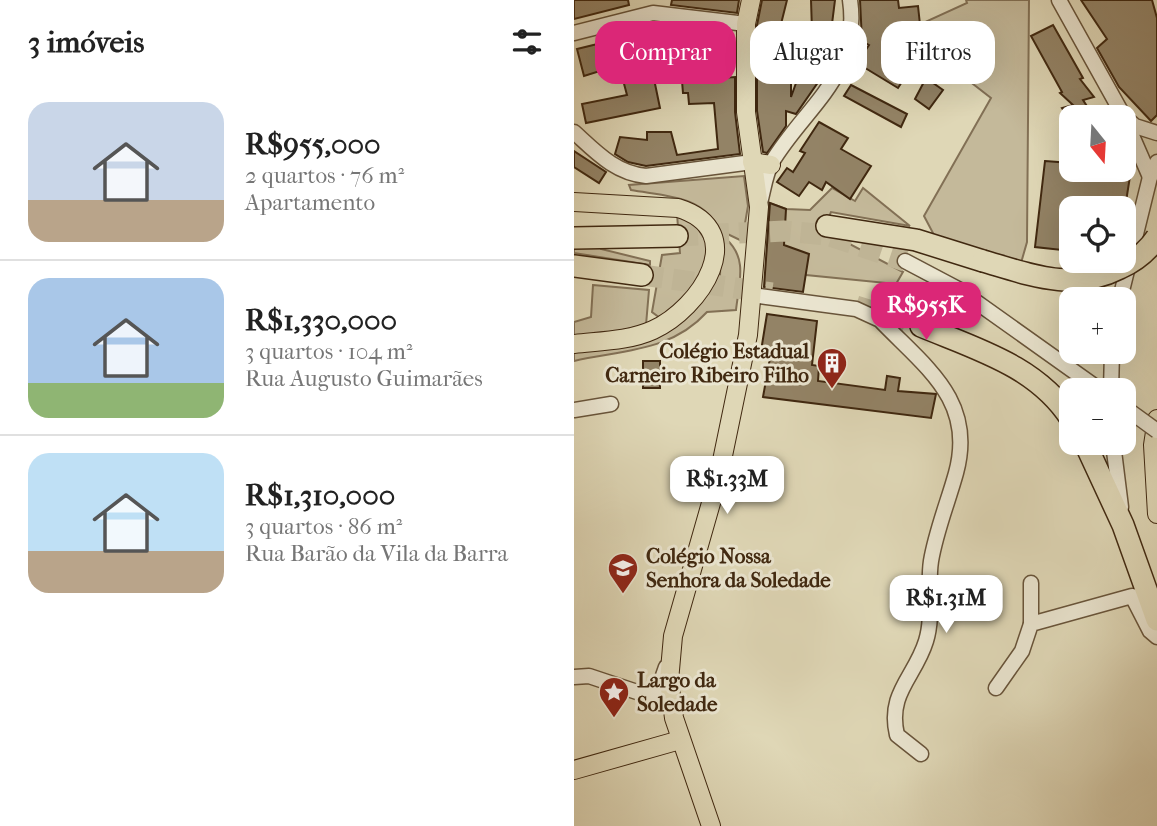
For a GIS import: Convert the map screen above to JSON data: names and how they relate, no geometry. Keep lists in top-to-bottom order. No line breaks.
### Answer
{"places":{"building":["Colégio Estadual Carneiro Ribeiro Filho"],"school or university":["Colégio Nossa Senhora da Soledade"],"place":["Largo da Soledade"]},"north":"bottom","page":{"heading":"3 imóveis","chip":["Comprar","Alugar","Filtros"],"list":[{"name":"R$955,000","note":"2 quartos · 76 m² · Apartamento"},{"name":"R$1,330,000","note":"3 quartos · 104 m² · Rua Augusto Guimarães"},{"name":"R$1,310,000","note":"3 quartos · 86 m² · Rua Barão da Vila da Barra"}],"map_buttons":["+","−"],"price":["R$955K","R$1.33M","R$1.31M"]}}
